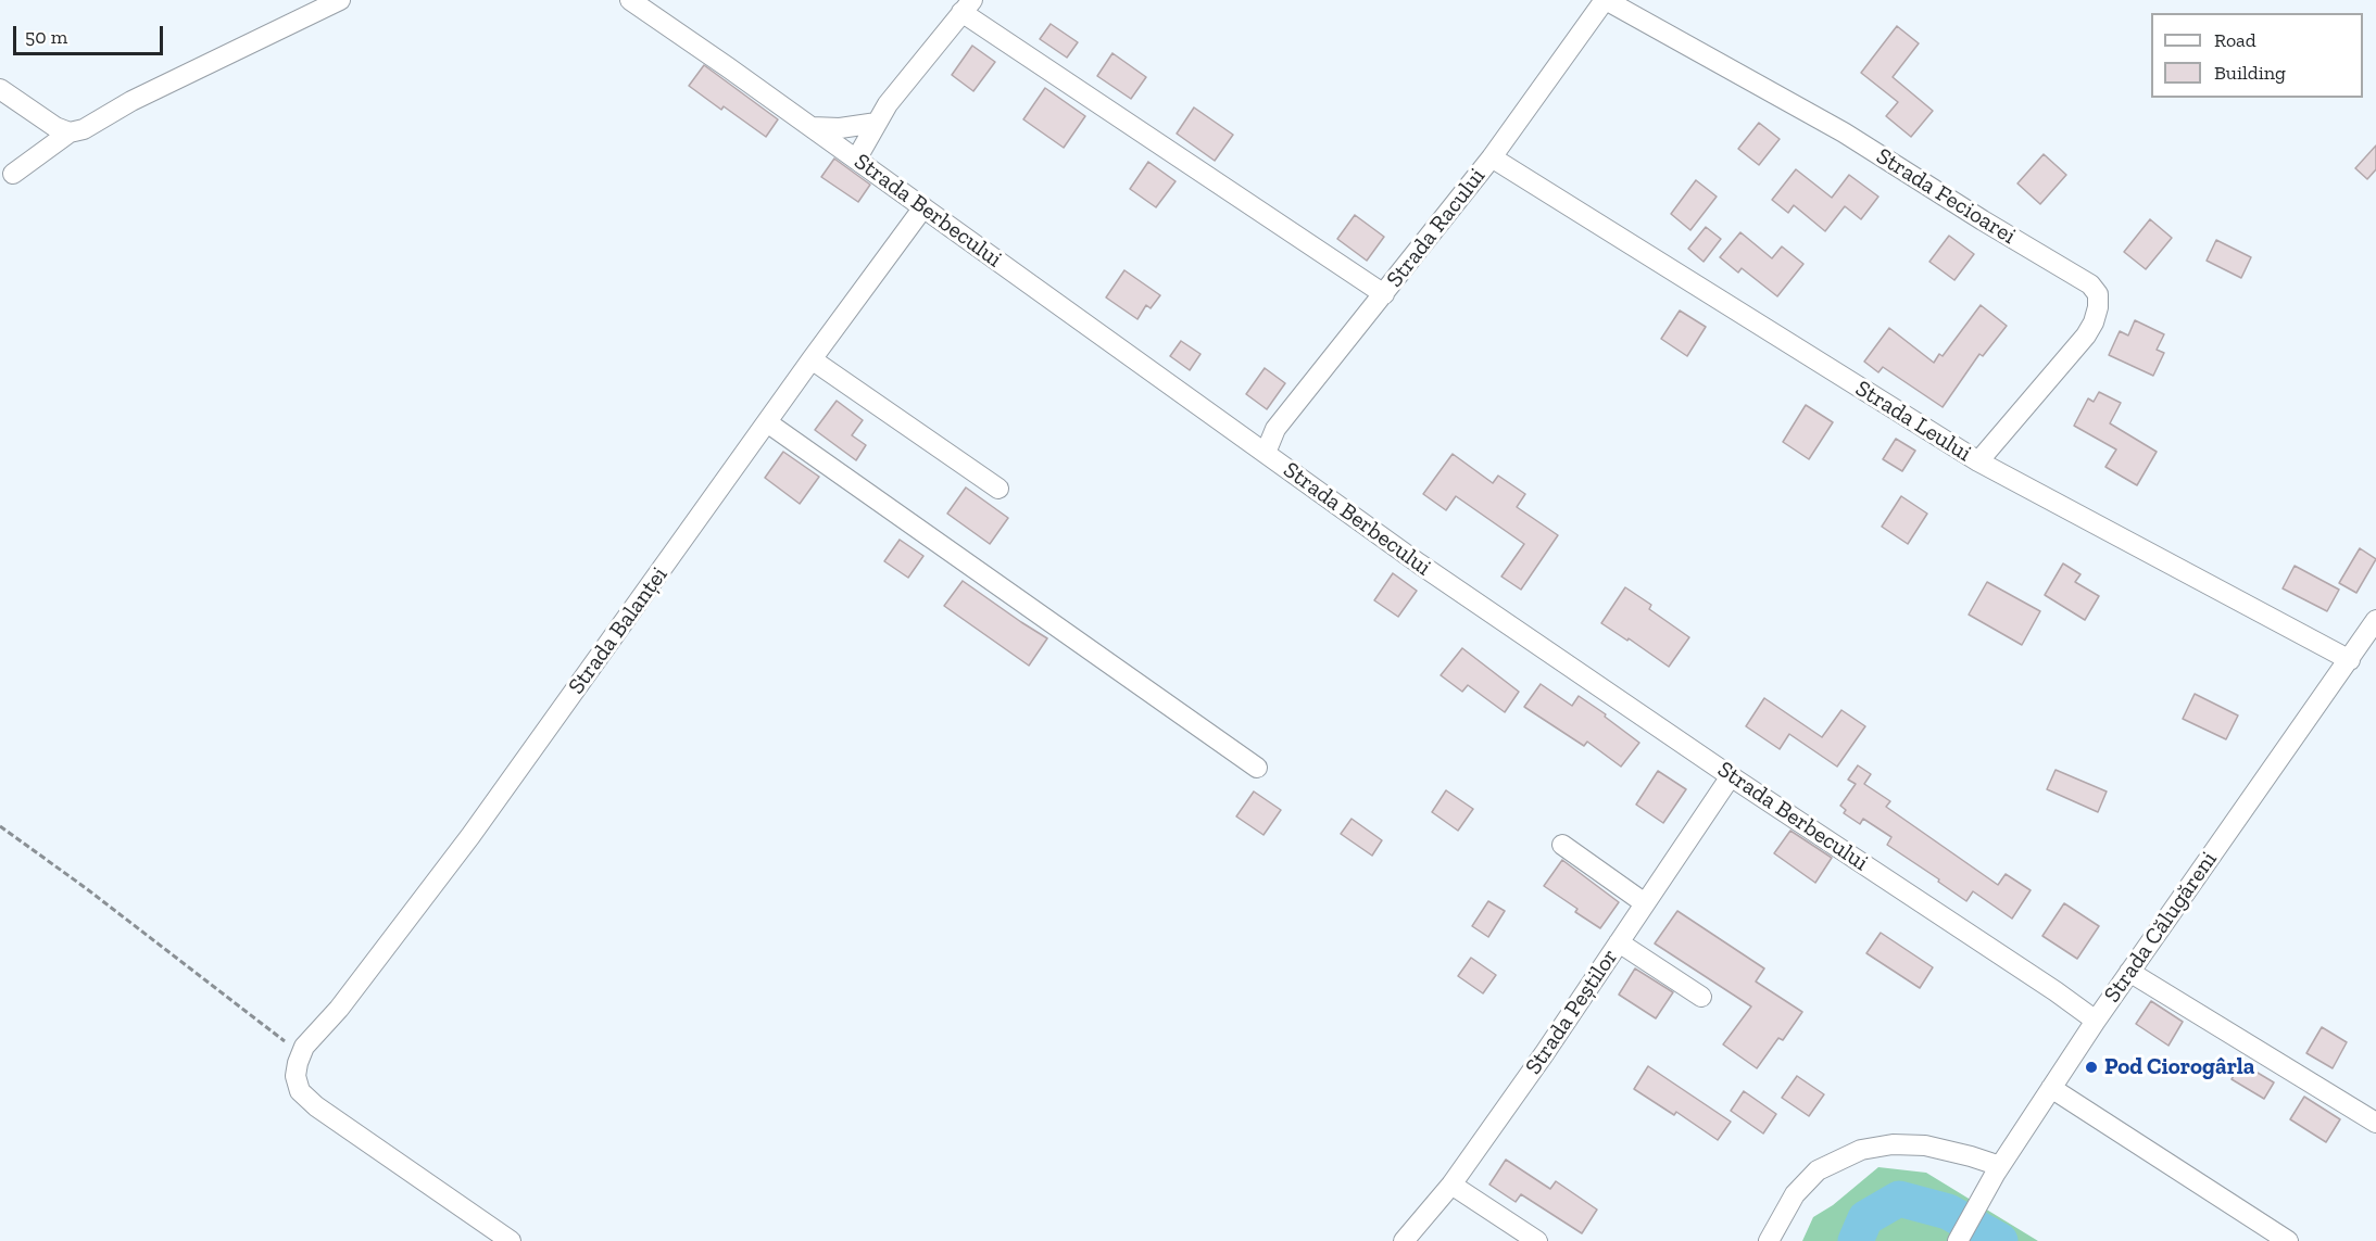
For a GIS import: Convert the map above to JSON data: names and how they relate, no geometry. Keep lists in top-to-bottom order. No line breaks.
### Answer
{"streets":{"street":["Strada Fecioarei","Strada Berbecului","Strada Racului","Strada Leului","Strada Balanței","Strada Călugăreni","Strada Peștilor"]},"crossings":[["Strada Fecioarei","Strada Racului"],["Strada Fecioarei","Strada Leului"],["Strada Berbecului","Strada Racului"],["Strada Berbecului","Strada Balanței"],["Strada Berbecului","Strada Călugăreni"],["Strada Berbecului","Strada Peștilor"],["Strada Racului","Strada Leului"],["Strada Leului","Strada Călugăreni"]],"places":["Pod Ciorogârla"],"legend":["Road","Building"],"scale_bar":"50 m"}
